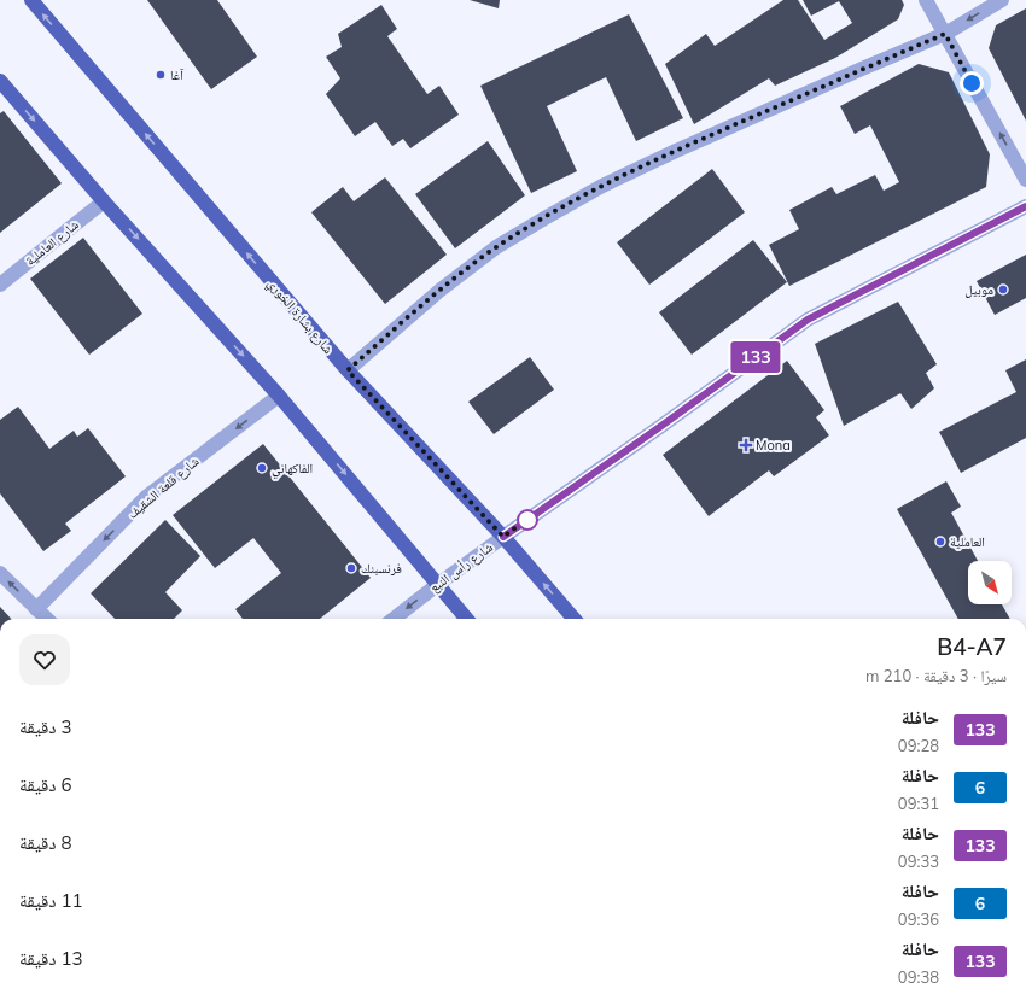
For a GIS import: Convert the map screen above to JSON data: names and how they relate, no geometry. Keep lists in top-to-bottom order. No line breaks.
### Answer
{"streets":{"main road":["شارع بشارة الخوري"],"street":["شارع العاملية","شارع قلعة الشقيف","شارع رأس النبع"]},"crossings":[["شارع بشارة الخوري","شارع رأس النبع"]],"one_way":["شارع قلعة الشقيف"],"places":{"other":["آغا","موبيل","الفاكهاني","العاملية","فرنسبنك"],"health":["Mona"]},"lines":["bus line 133"],"north":"bottom right","page":{"on_map":"133","heading":["B4-A7","سيرًا · 3 دقيقة · 210 m"],"list":[{"mark":"133","name":"حافلة","note":"09:28","value":"3 دقيقة"},{"mark":"6","name":"حافلة","note":"09:31","value":"6 دقيقة"},{"mark":"133","name":"حافلة","note":"09:33","value":"8 دقيقة"},{"mark":"6","name":"حافلة","note":"09:36","value":"11 دقيقة"},{"mark":"133","name":"حافلة","note":"09:38","value":"13 دقيقة"}]}}
